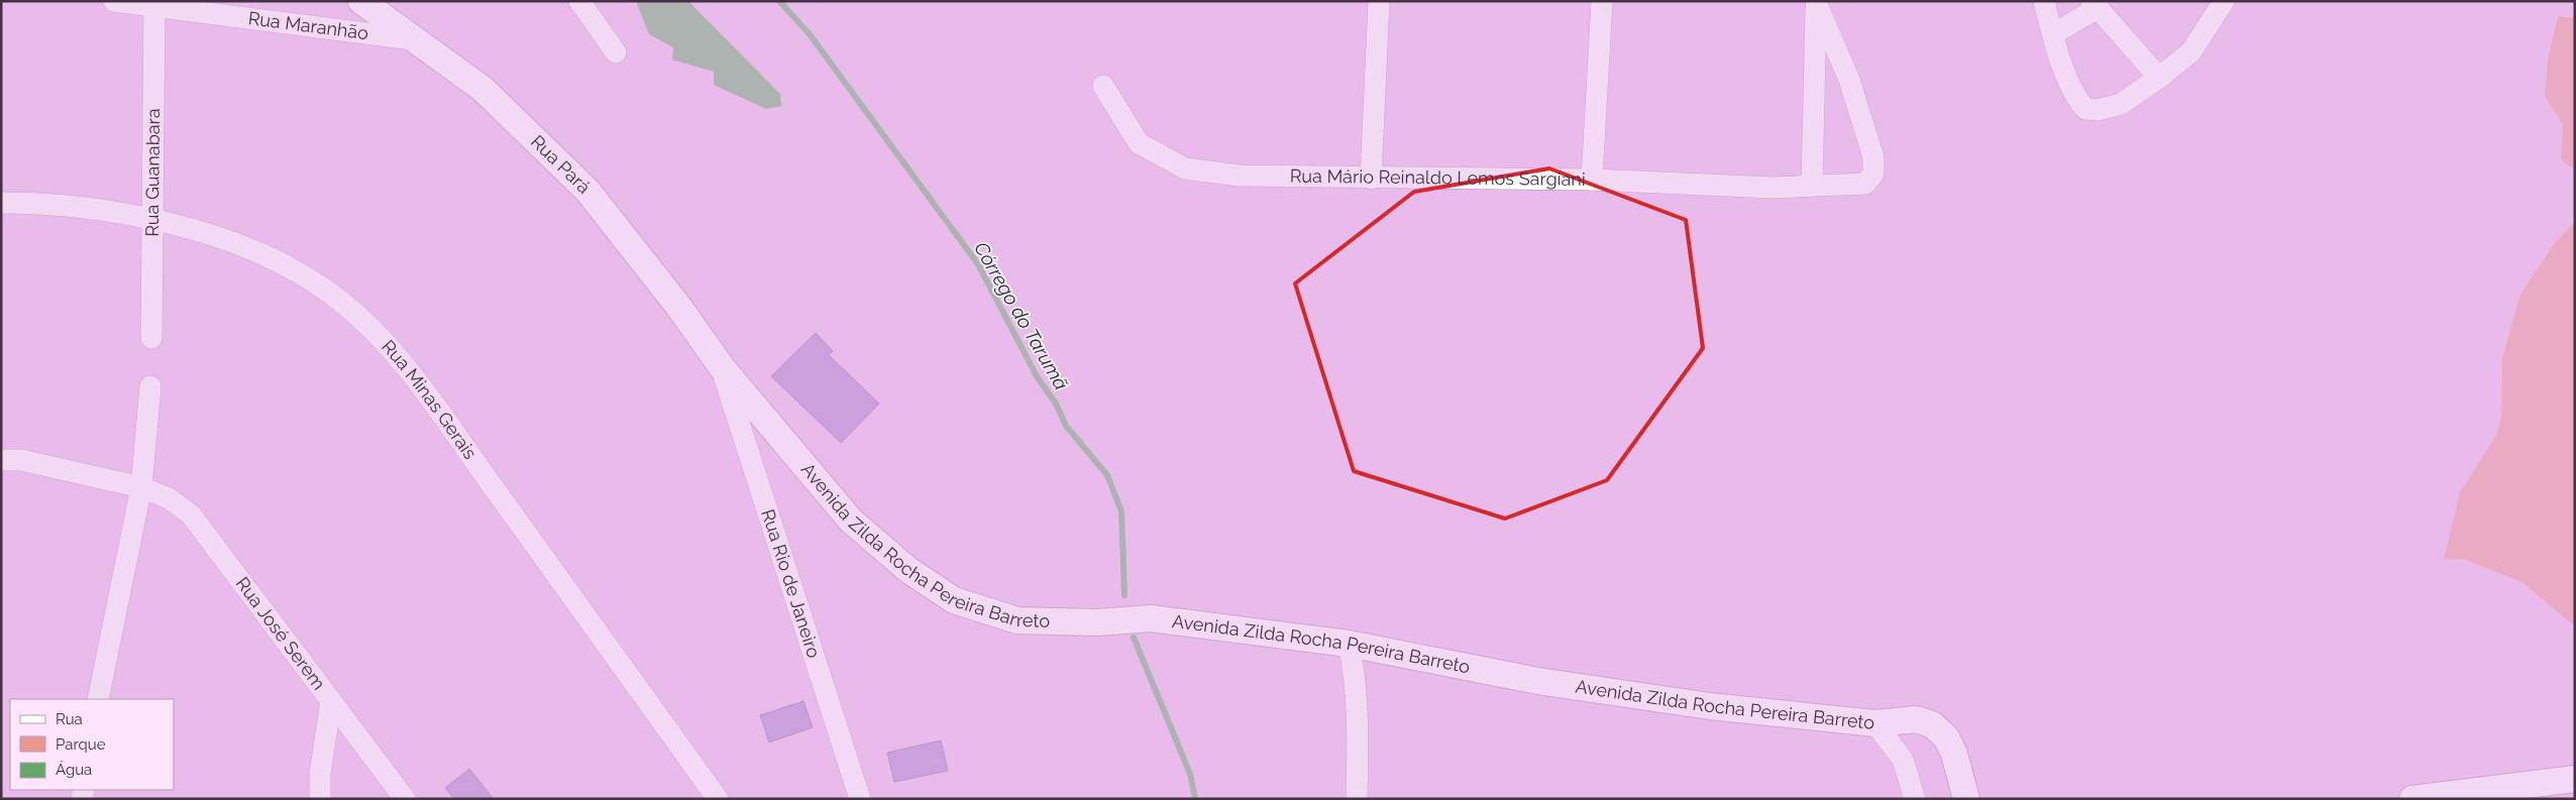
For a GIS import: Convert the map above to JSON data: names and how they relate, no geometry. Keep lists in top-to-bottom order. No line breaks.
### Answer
{"streets":{"street":["Rua Maranhão","Rua Pará","Rua Guanabara","Rua Mário Reinaldo Lemos Sargiani","Rua Minas Gerais","Avenida Zilda Rocha Pereira Barreto","Rua Rio de Janeiro","Rua José Serem"]},"crossings":[["Rua Maranhão","Rua Pará"],["Rua Maranhão","Rua Guanabara"],["Rua Pará","Avenida Zilda Rocha Pereira Barreto"],["Rua Pará","Rua Rio de Janeiro"],["Rua Guanabara","Rua Minas Gerais"],["Avenida Zilda Rocha Pereira Barreto","Rua Rio de Janeiro"]],"water":["Córrego do Tarumã"],"legend":["Rua","Parque","Água"]}
